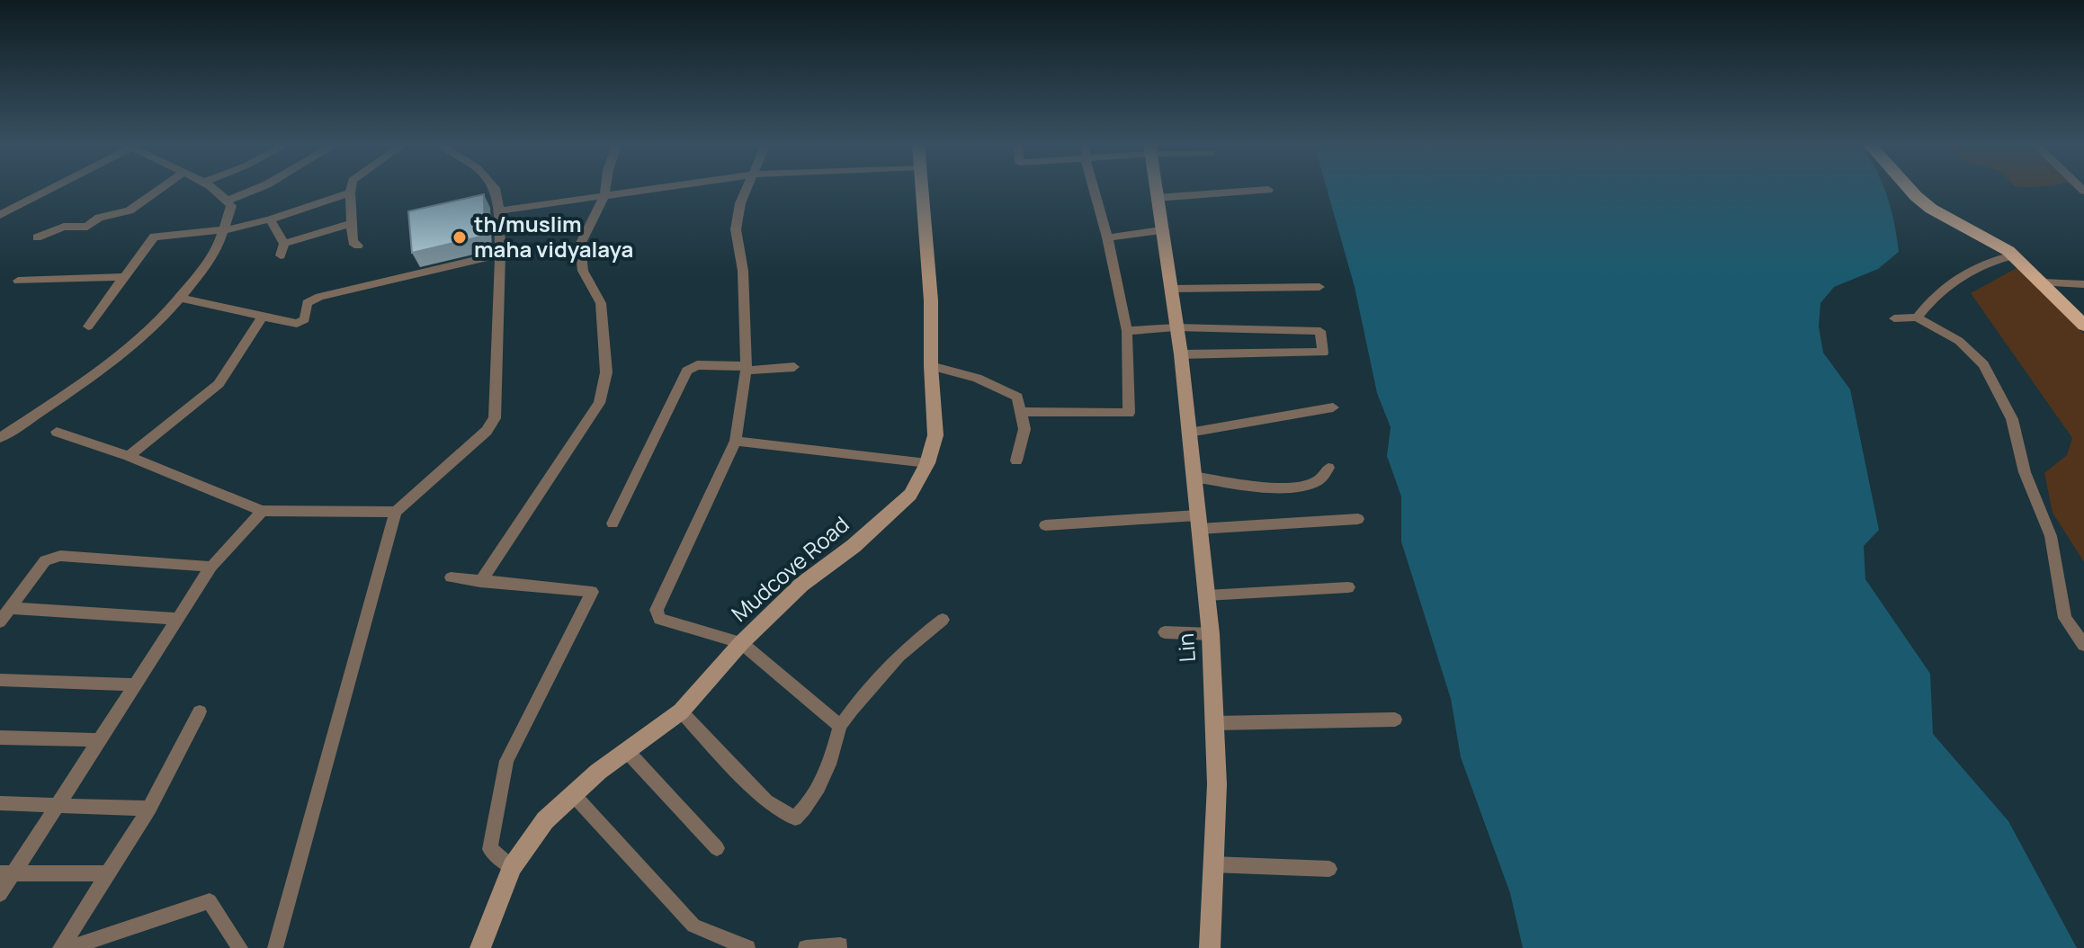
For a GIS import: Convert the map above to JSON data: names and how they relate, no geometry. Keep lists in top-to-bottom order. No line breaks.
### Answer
{"streets":{"street":["Mudcove Road","Lin"]},"places":["th/muslim maha vidyalaya"]}
